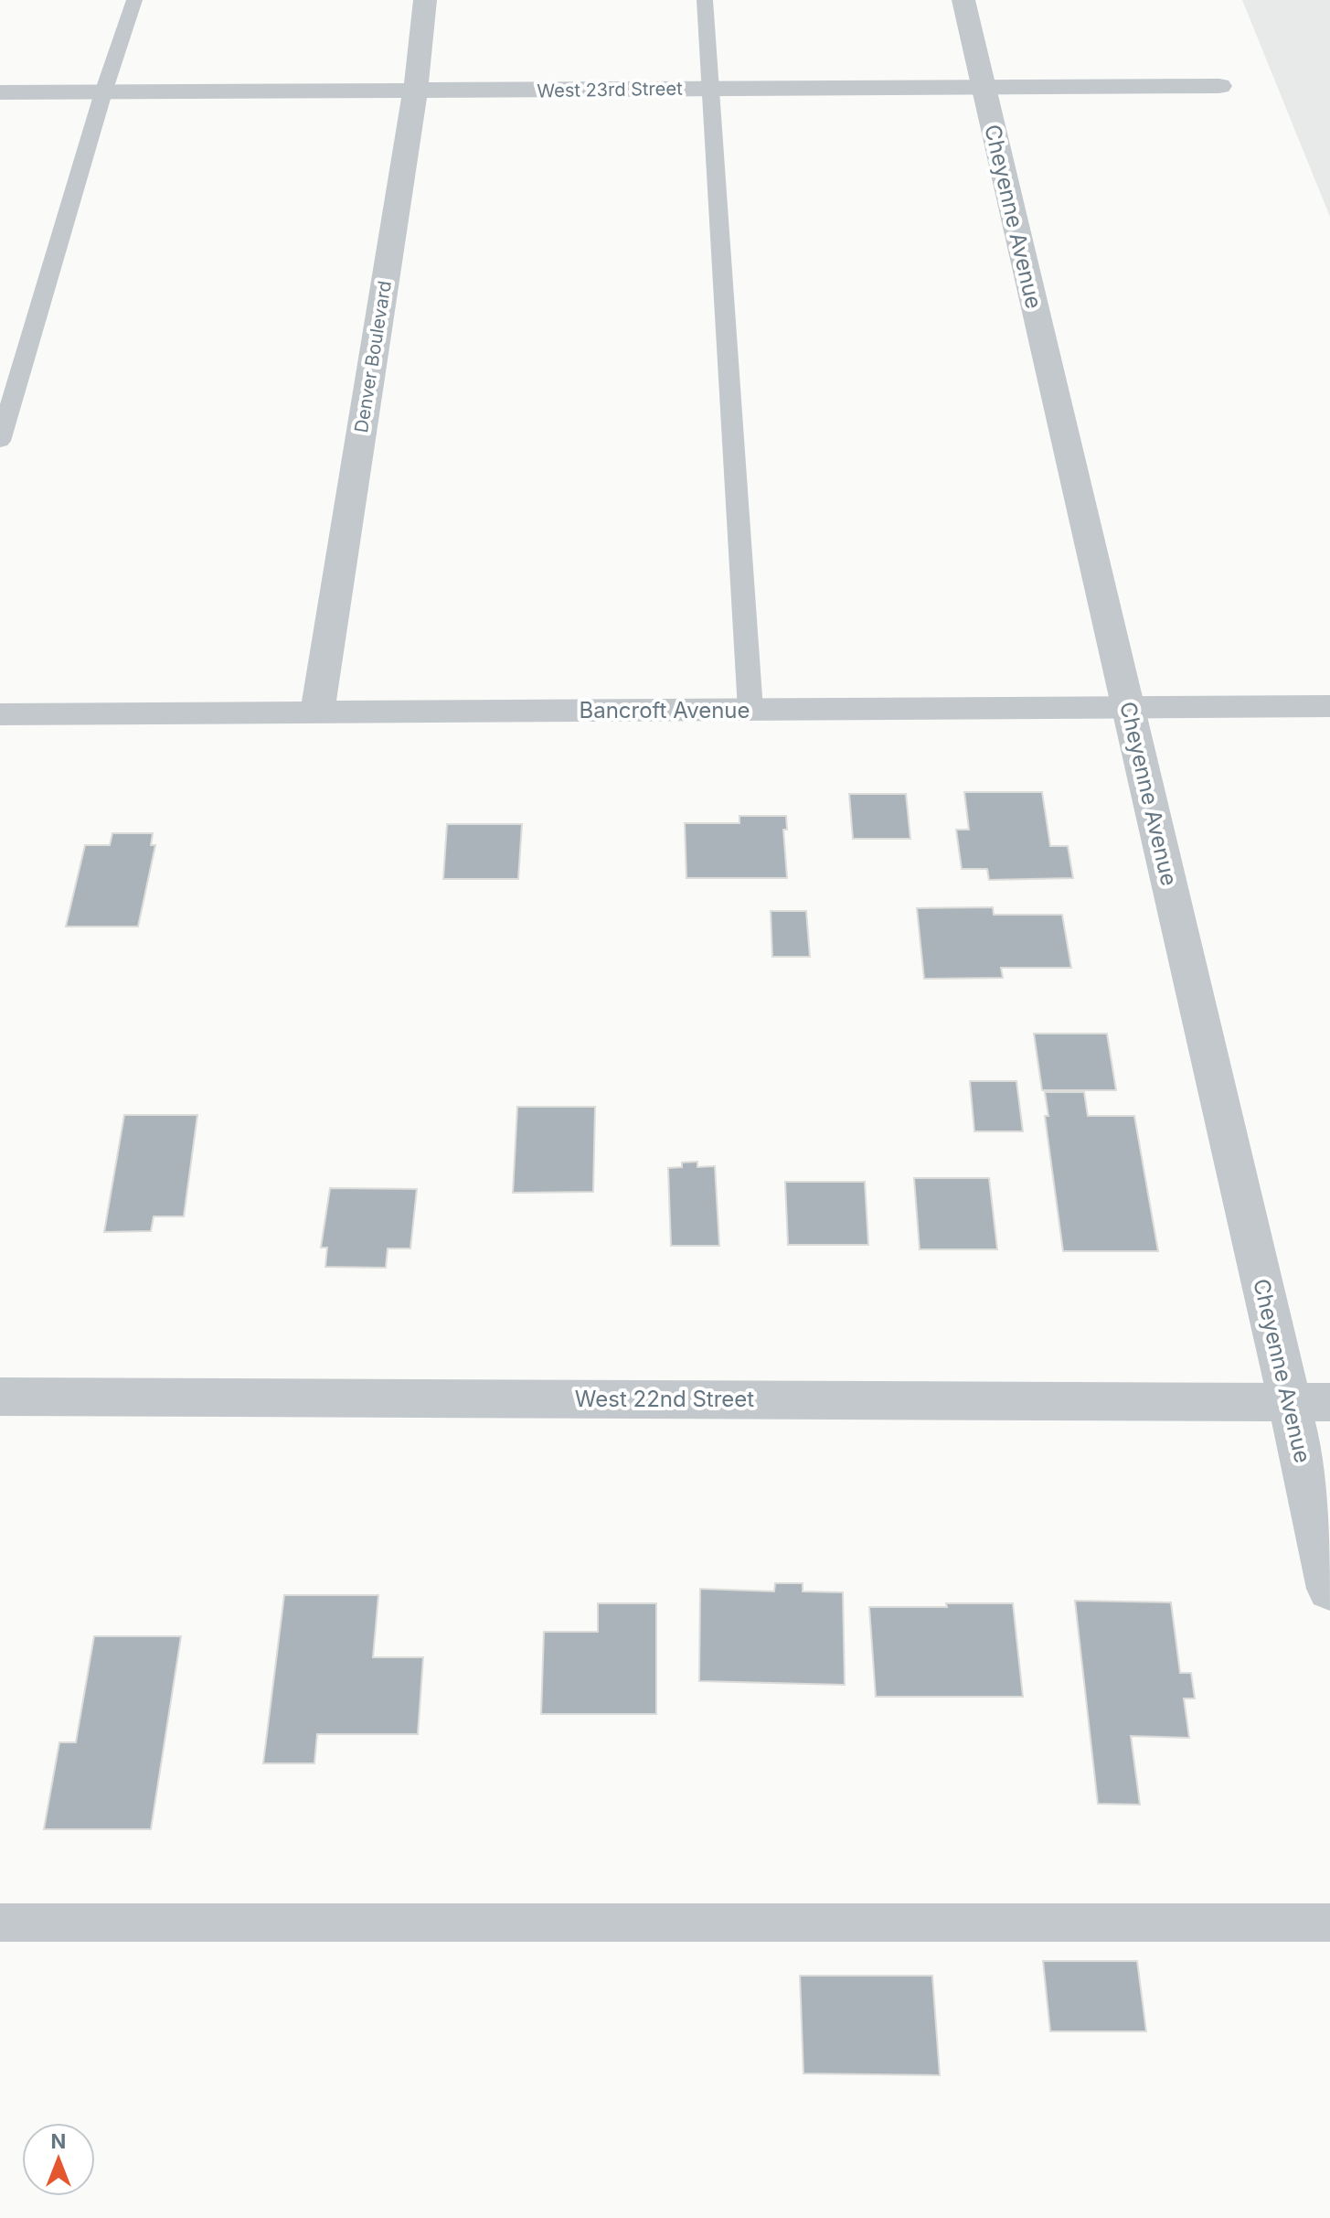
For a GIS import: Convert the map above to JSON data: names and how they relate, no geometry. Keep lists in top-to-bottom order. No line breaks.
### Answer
{"streets":{"street":["West 23rd Street","Cheyenne Avenue","Denver Boulevard","Bancroft Avenue","West 22nd Street"]},"crossings":[["West 23rd Street","Cheyenne Avenue"],["West 23rd Street","Denver Boulevard"],["Cheyenne Avenue","Bancroft Avenue"],["Cheyenne Avenue","West 22nd Street"],["Denver Boulevard","Bancroft Avenue"]],"north":"top"}
